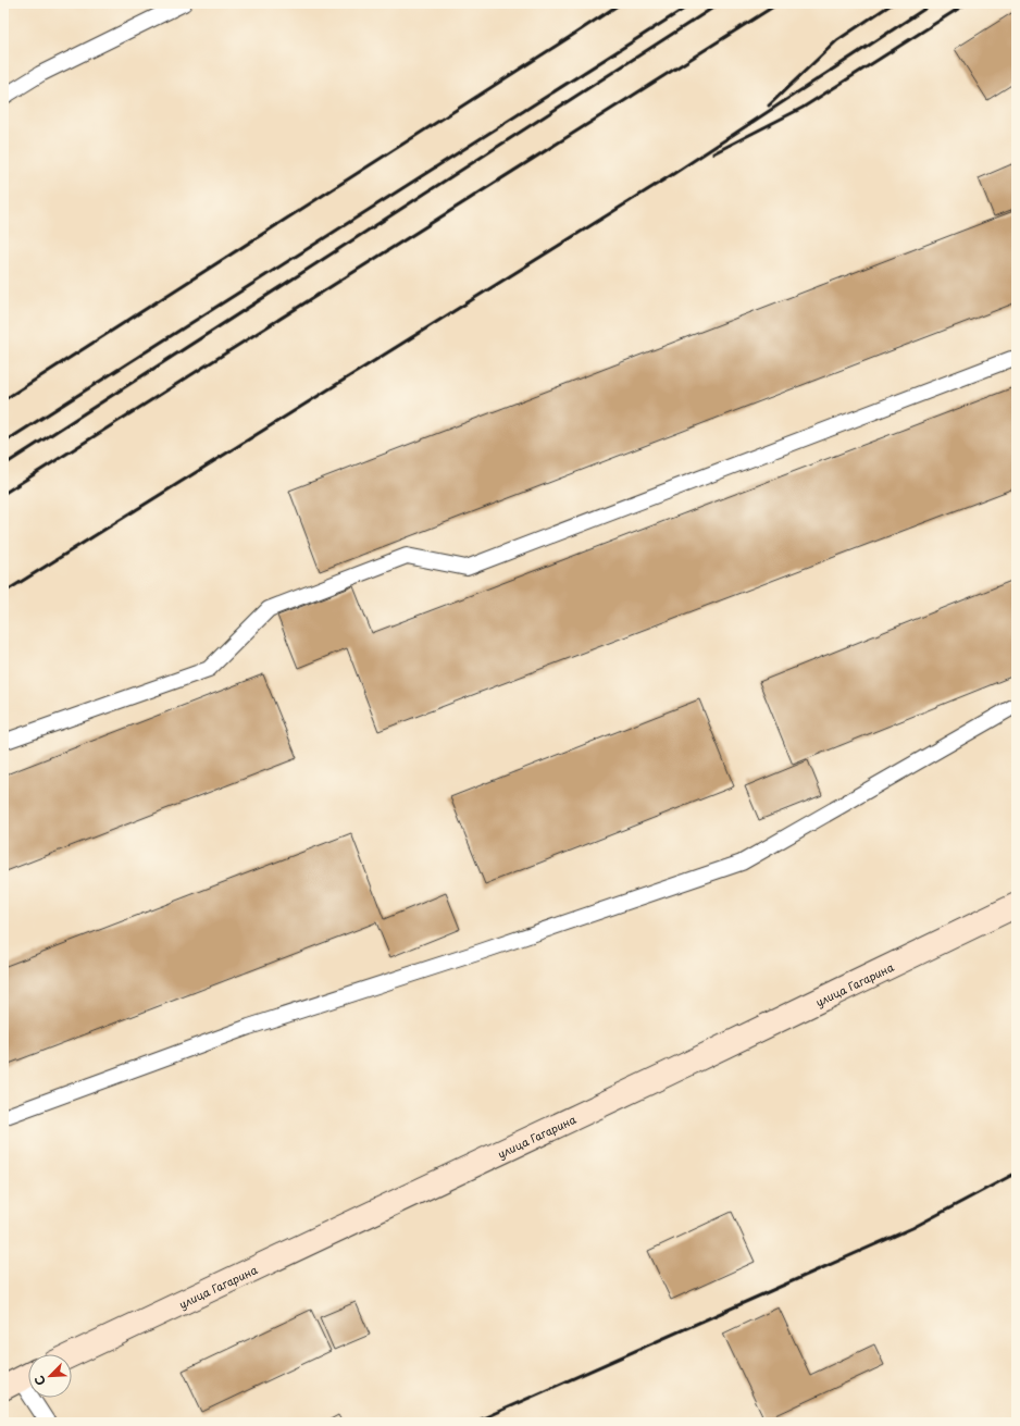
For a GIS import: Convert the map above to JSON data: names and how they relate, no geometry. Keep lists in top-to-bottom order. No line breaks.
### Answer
{"streets":{"street":["улица Гагарина"]},"north":"bottom left"}
